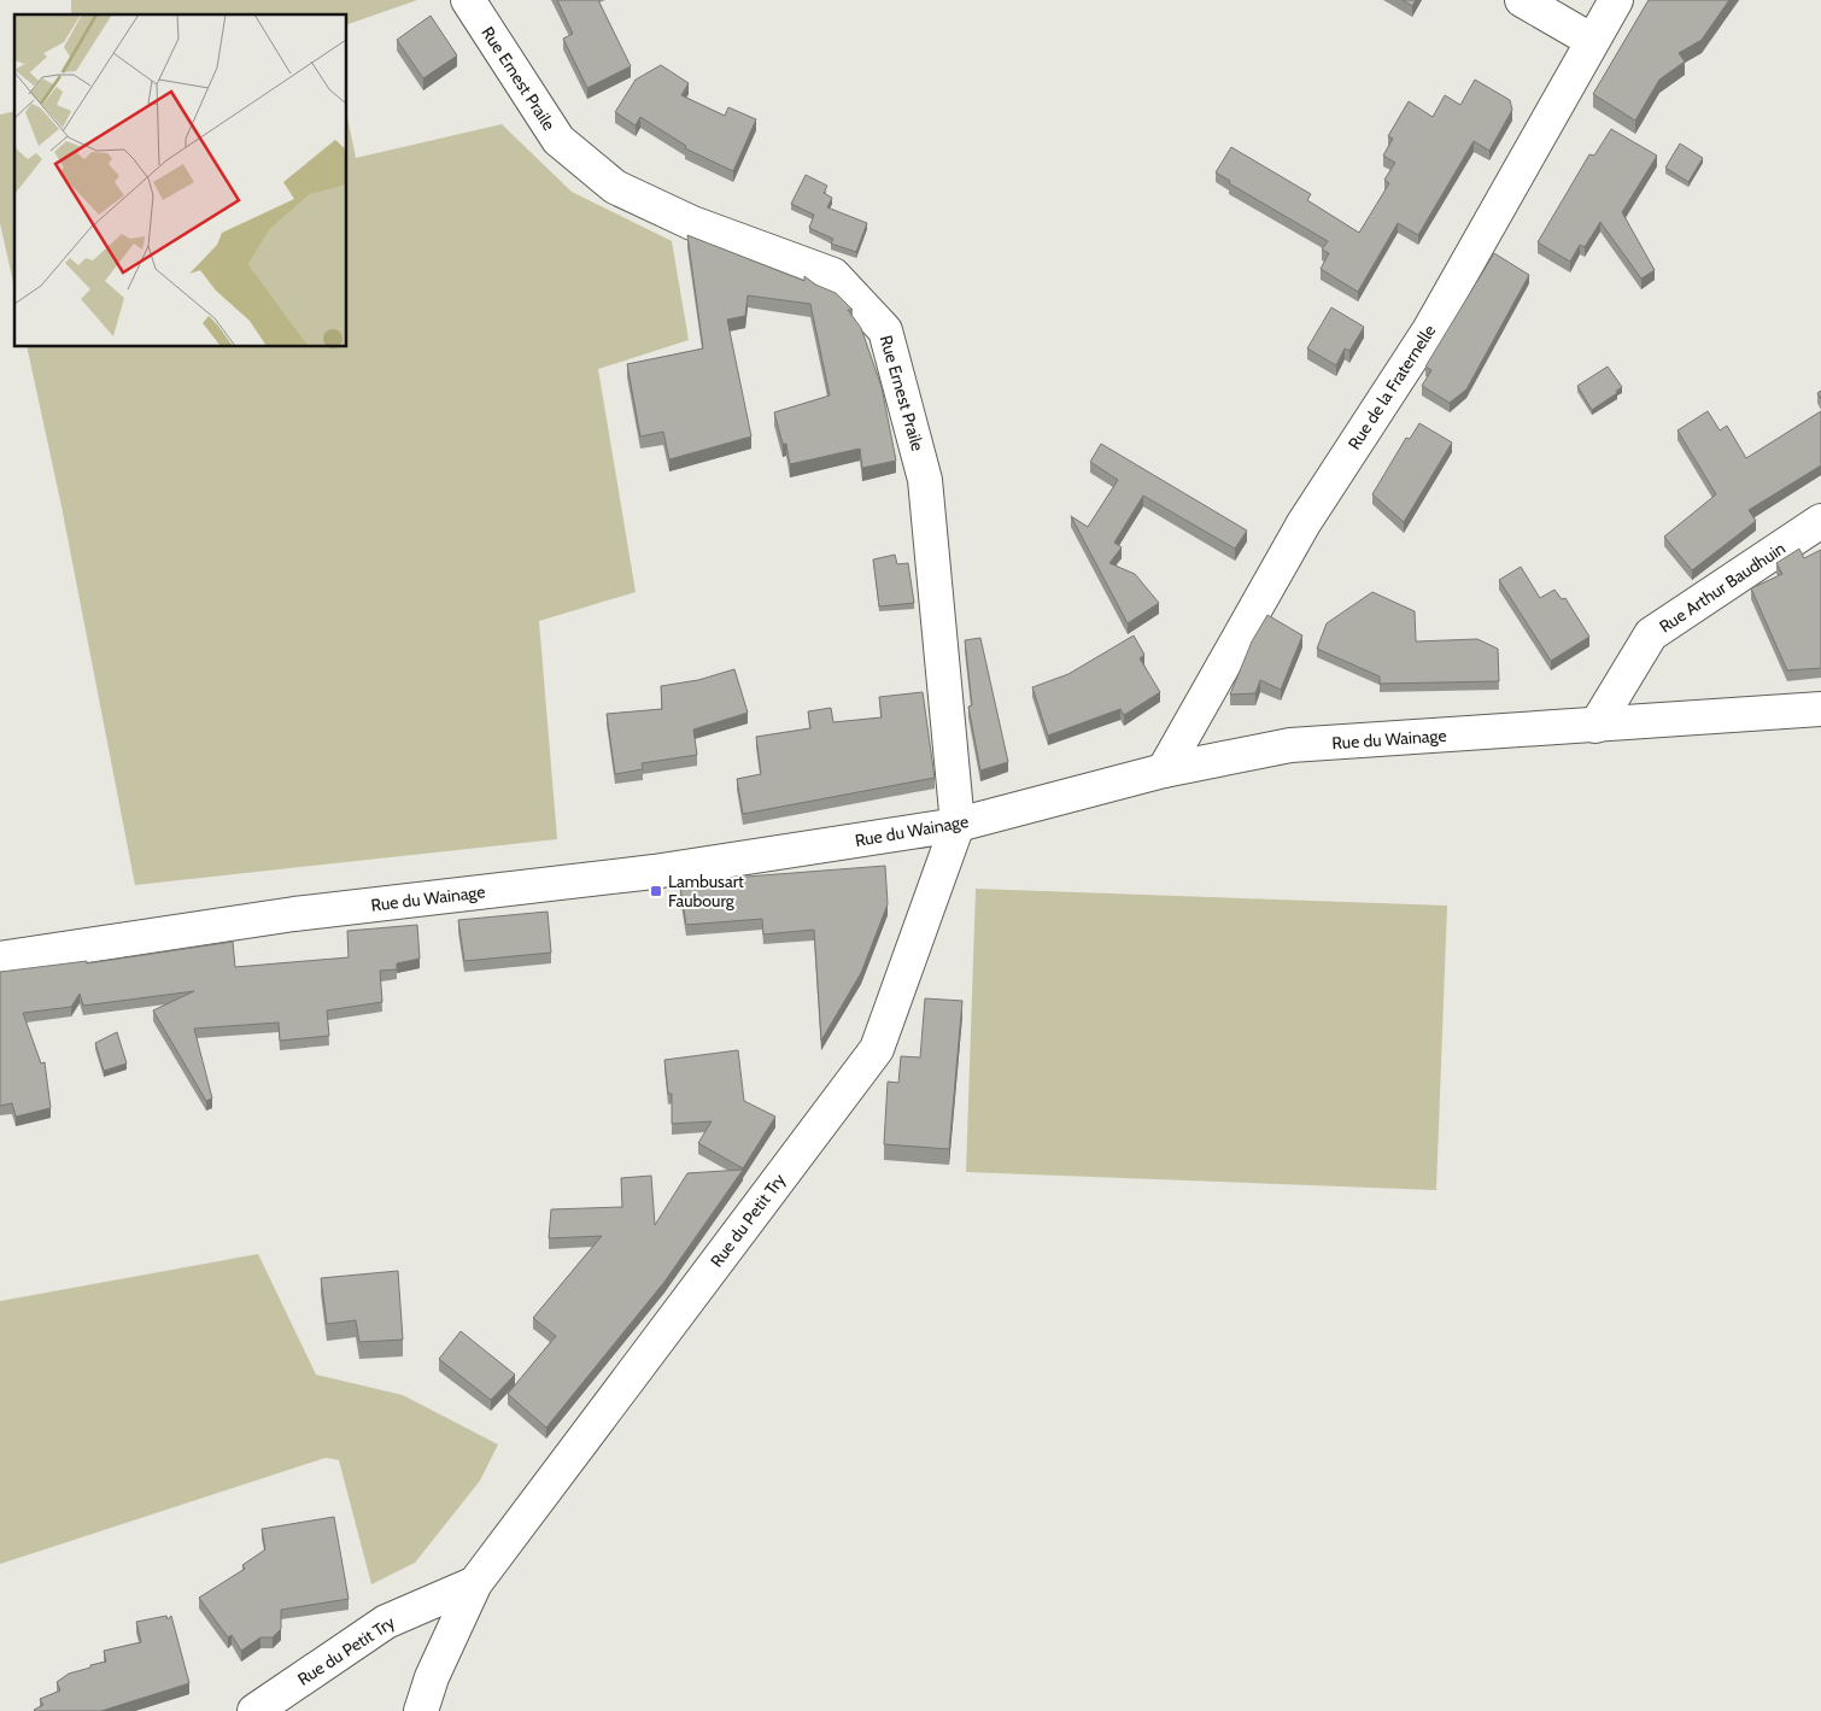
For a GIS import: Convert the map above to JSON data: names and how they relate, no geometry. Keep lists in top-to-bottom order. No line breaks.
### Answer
{"streets":{"street":["Rue Ernest Praile","Rue de la Fraternelle","Rue Arthur Baudhuin","Rue du Wainage","Rue du Petit Try"]},"crossings":[["Rue Ernest Praile","Rue du Wainage"],["Rue Ernest Praile","Rue du Petit Try"],["Rue de la Fraternelle","Rue du Wainage"],["Rue Arthur Baudhuin","Rue du Wainage"],["Rue du Wainage","Rue du Petit Try"]],"places":{"transit":["Lambusart Faubourg"]}}
